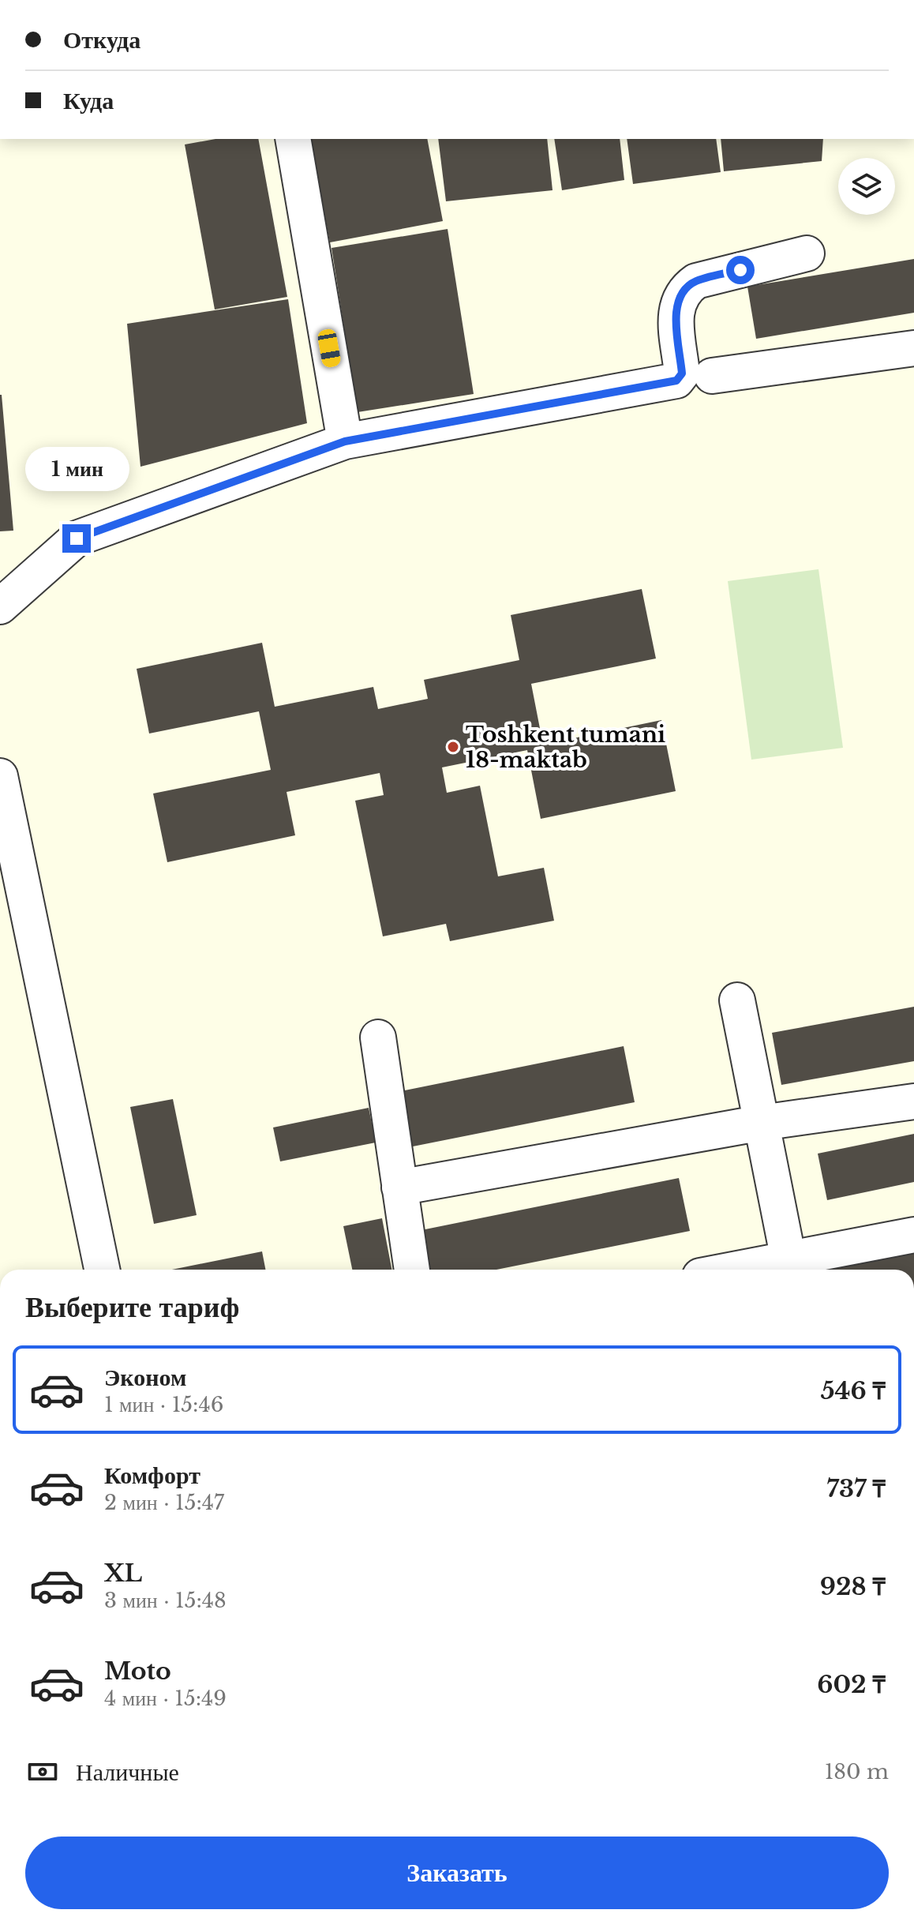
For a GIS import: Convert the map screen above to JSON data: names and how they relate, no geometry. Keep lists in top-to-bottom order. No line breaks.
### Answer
{"places":["Toshkent tumani 18-maktab"],"page":{"banner":["Откуда","Куда"],"bubble":"1 мин","heading":"Выберите тариф","list":[{"name":"Эконом","note":"1 мин · 15:46","value":"546 ₸"},{"name":"Комфорт","note":"2 мин · 15:47","value":"737 ₸"},{"name":"XL","note":"3 мин · 15:48","value":"928 ₸"},{"name":"Moto","note":"4 мин · 15:49","value":"602 ₸"}],"pay":["Наличные","180 m"],"buttons":"Заказать"}}
